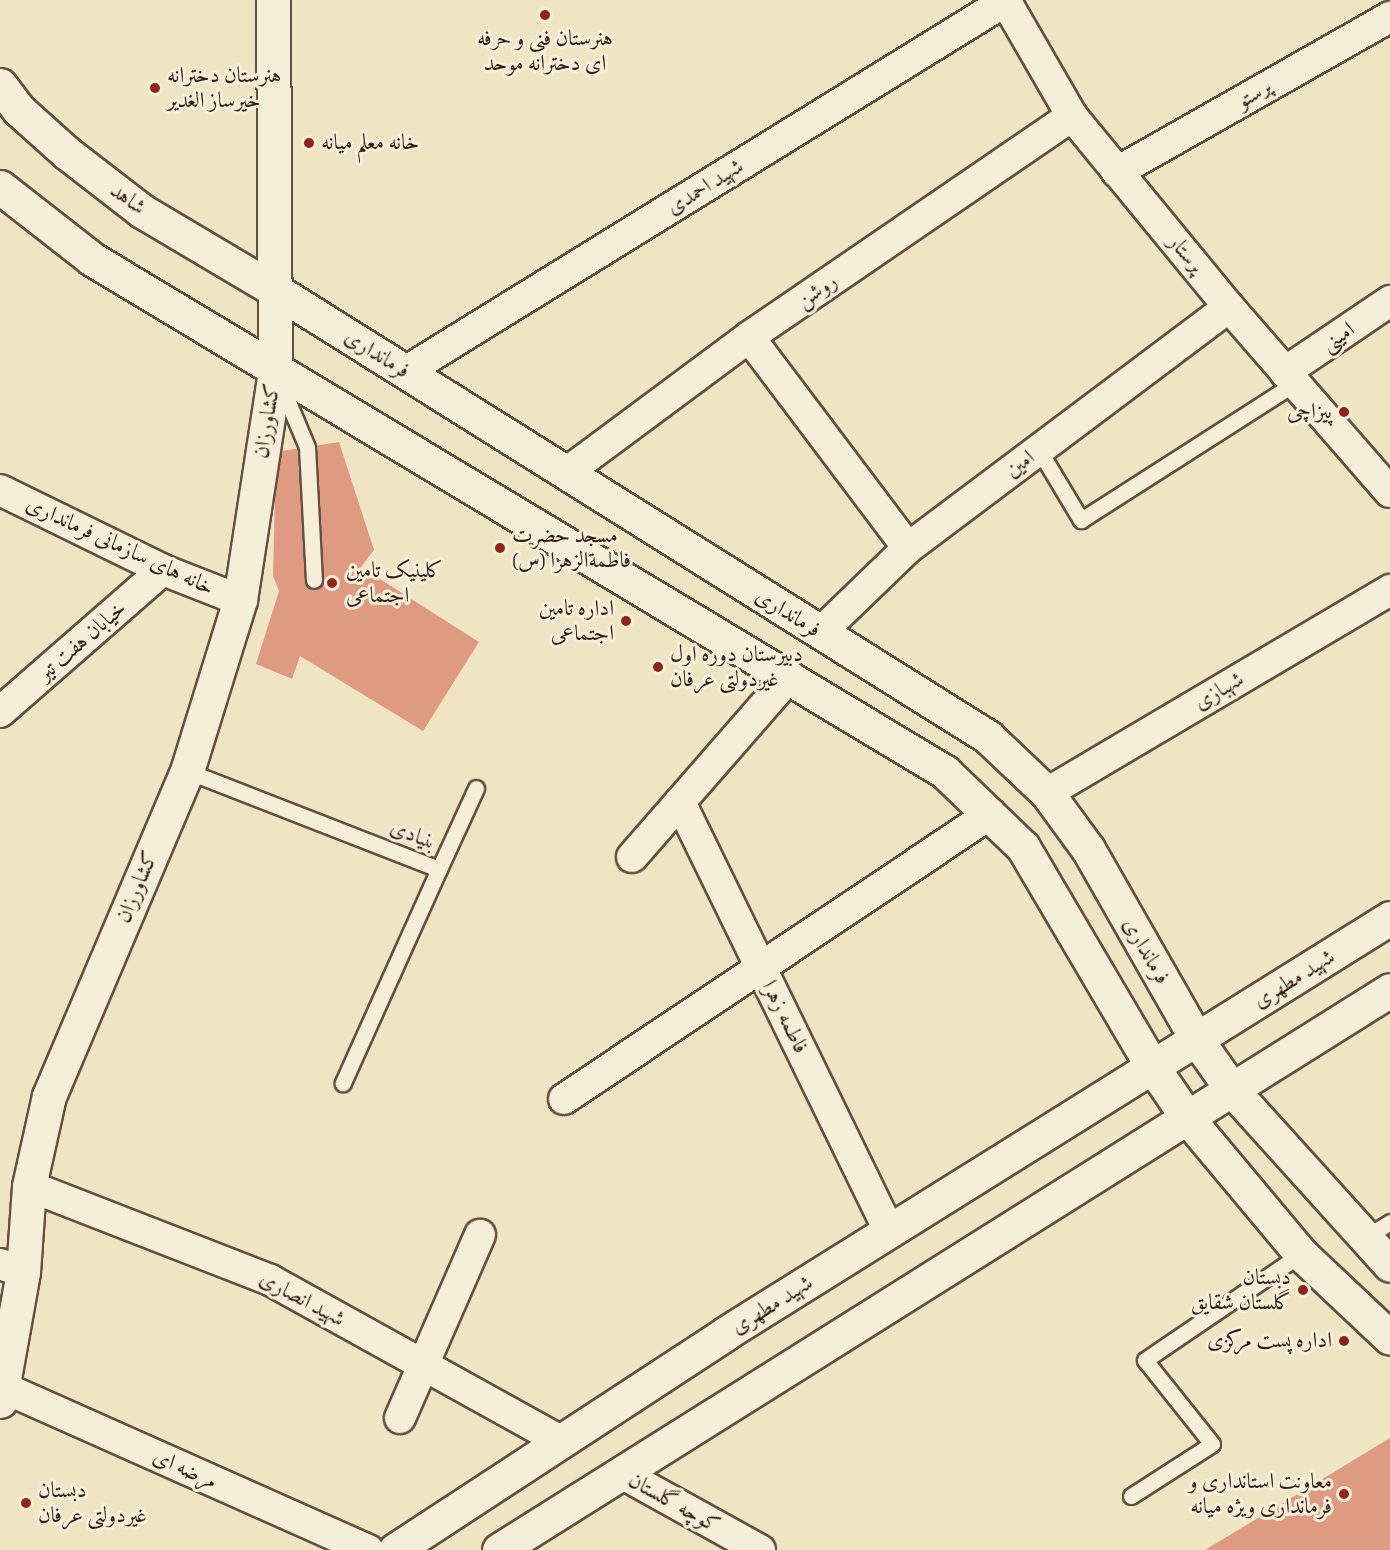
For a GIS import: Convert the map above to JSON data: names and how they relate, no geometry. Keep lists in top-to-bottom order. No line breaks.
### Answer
{"streets":{"main road":["شاهد","فرمانداری","کشاورزان","شهید مطهری"],"street":["پرستو","شهید احمدی","پرستار","روشن","امینی","امین","خانه های سازمانی فرمانداری","خیابان هفت تیر","شهبازی","فاطمه زهرا","شهید انصاری","مرضه ای","کوچه گلستان"],"lane":["بنیادی"]},"crossings":[["پرستو","پرستار"],["شهید احمدی","پرستار"],["شهید احمدی","فرمانداری"],["شاهد","فرمانداری"],["شاهد","کشاورزان"],["پرستار","روشن"],["پرستار","امینی"],["پرستار","امین"],["روشن","فرمانداری"],["فرمانداری","کشاورزان"],["فرمانداری","امین"],["فرمانداری","شهبازی"],["فرمانداری","شهید مطهری"],["کشاورزان","خانه های سازمانی فرمانداری"],["کشاورزان","بنیادی"],["کشاورزان","شهید انصاری"],["کشاورزان","مرضه ای"],["خانه های سازمانی فرمانداری","خیابان هفت تیر"],["شهید مطهری","فاطمه زهرا"],["شهید مطهری","شهید انصاری"]],"places":["هنرستان فنی و حرفه ای دخترانه موحد","هنرستان دخترانه خیرساز الغدیر","خانه معلم میانه","پیزاچی","مسجد حضرت فاطمةالزهرا (س)","کلینیک تامین اجتماعی","اداره تامین اجتماعی","دبیرستان دوره اول غیردولتی عرفان","دبستان گلستان شقایق","اداره پست مرکزی","معاونت استانداری و فرمانداری ویژه میانه","دبستان غیردولتی عرفان"]}
